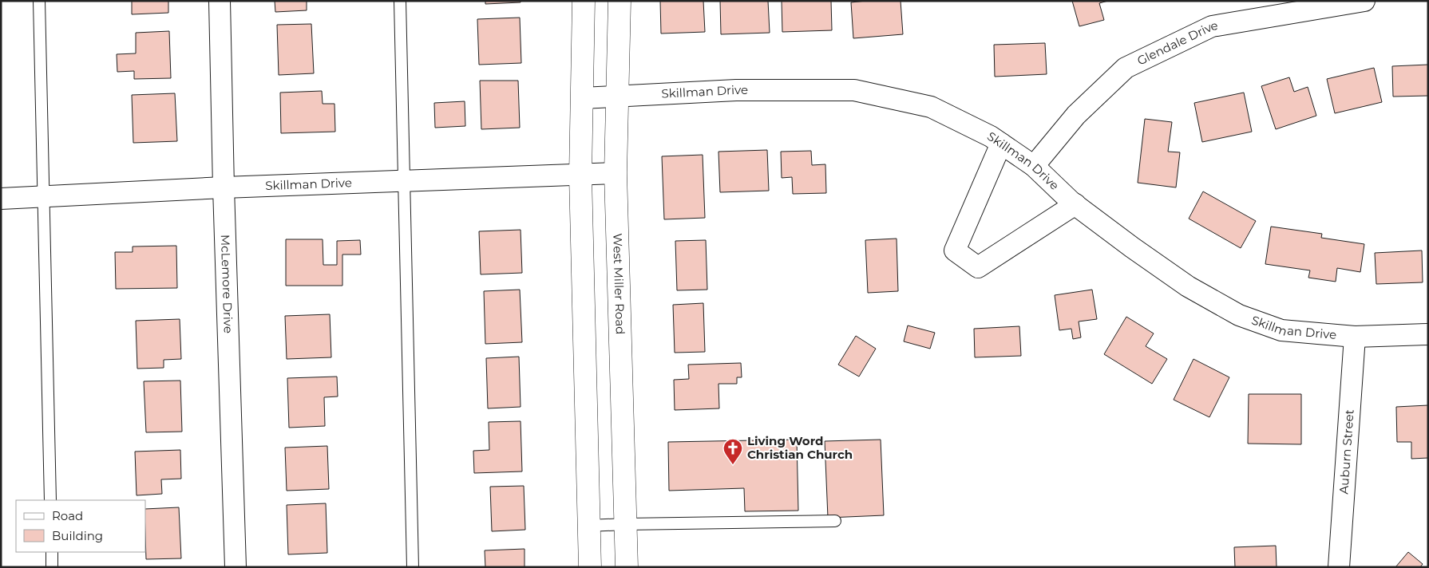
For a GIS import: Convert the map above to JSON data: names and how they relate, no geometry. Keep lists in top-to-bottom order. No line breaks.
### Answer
{"streets":{"main road":["West Miller Road"],"street":["Glendale Drive","Skillman Drive","McLemore Drive","Auburn Street"]},"crossings":[["Glendale Drive","Skillman Drive"],["Skillman Drive","McLemore Drive"],["Skillman Drive","West Miller Road"],["Skillman Drive","Auburn Street"]],"places":{"church":["Living Word Christian Church"]},"legend":["Road","Building"]}
